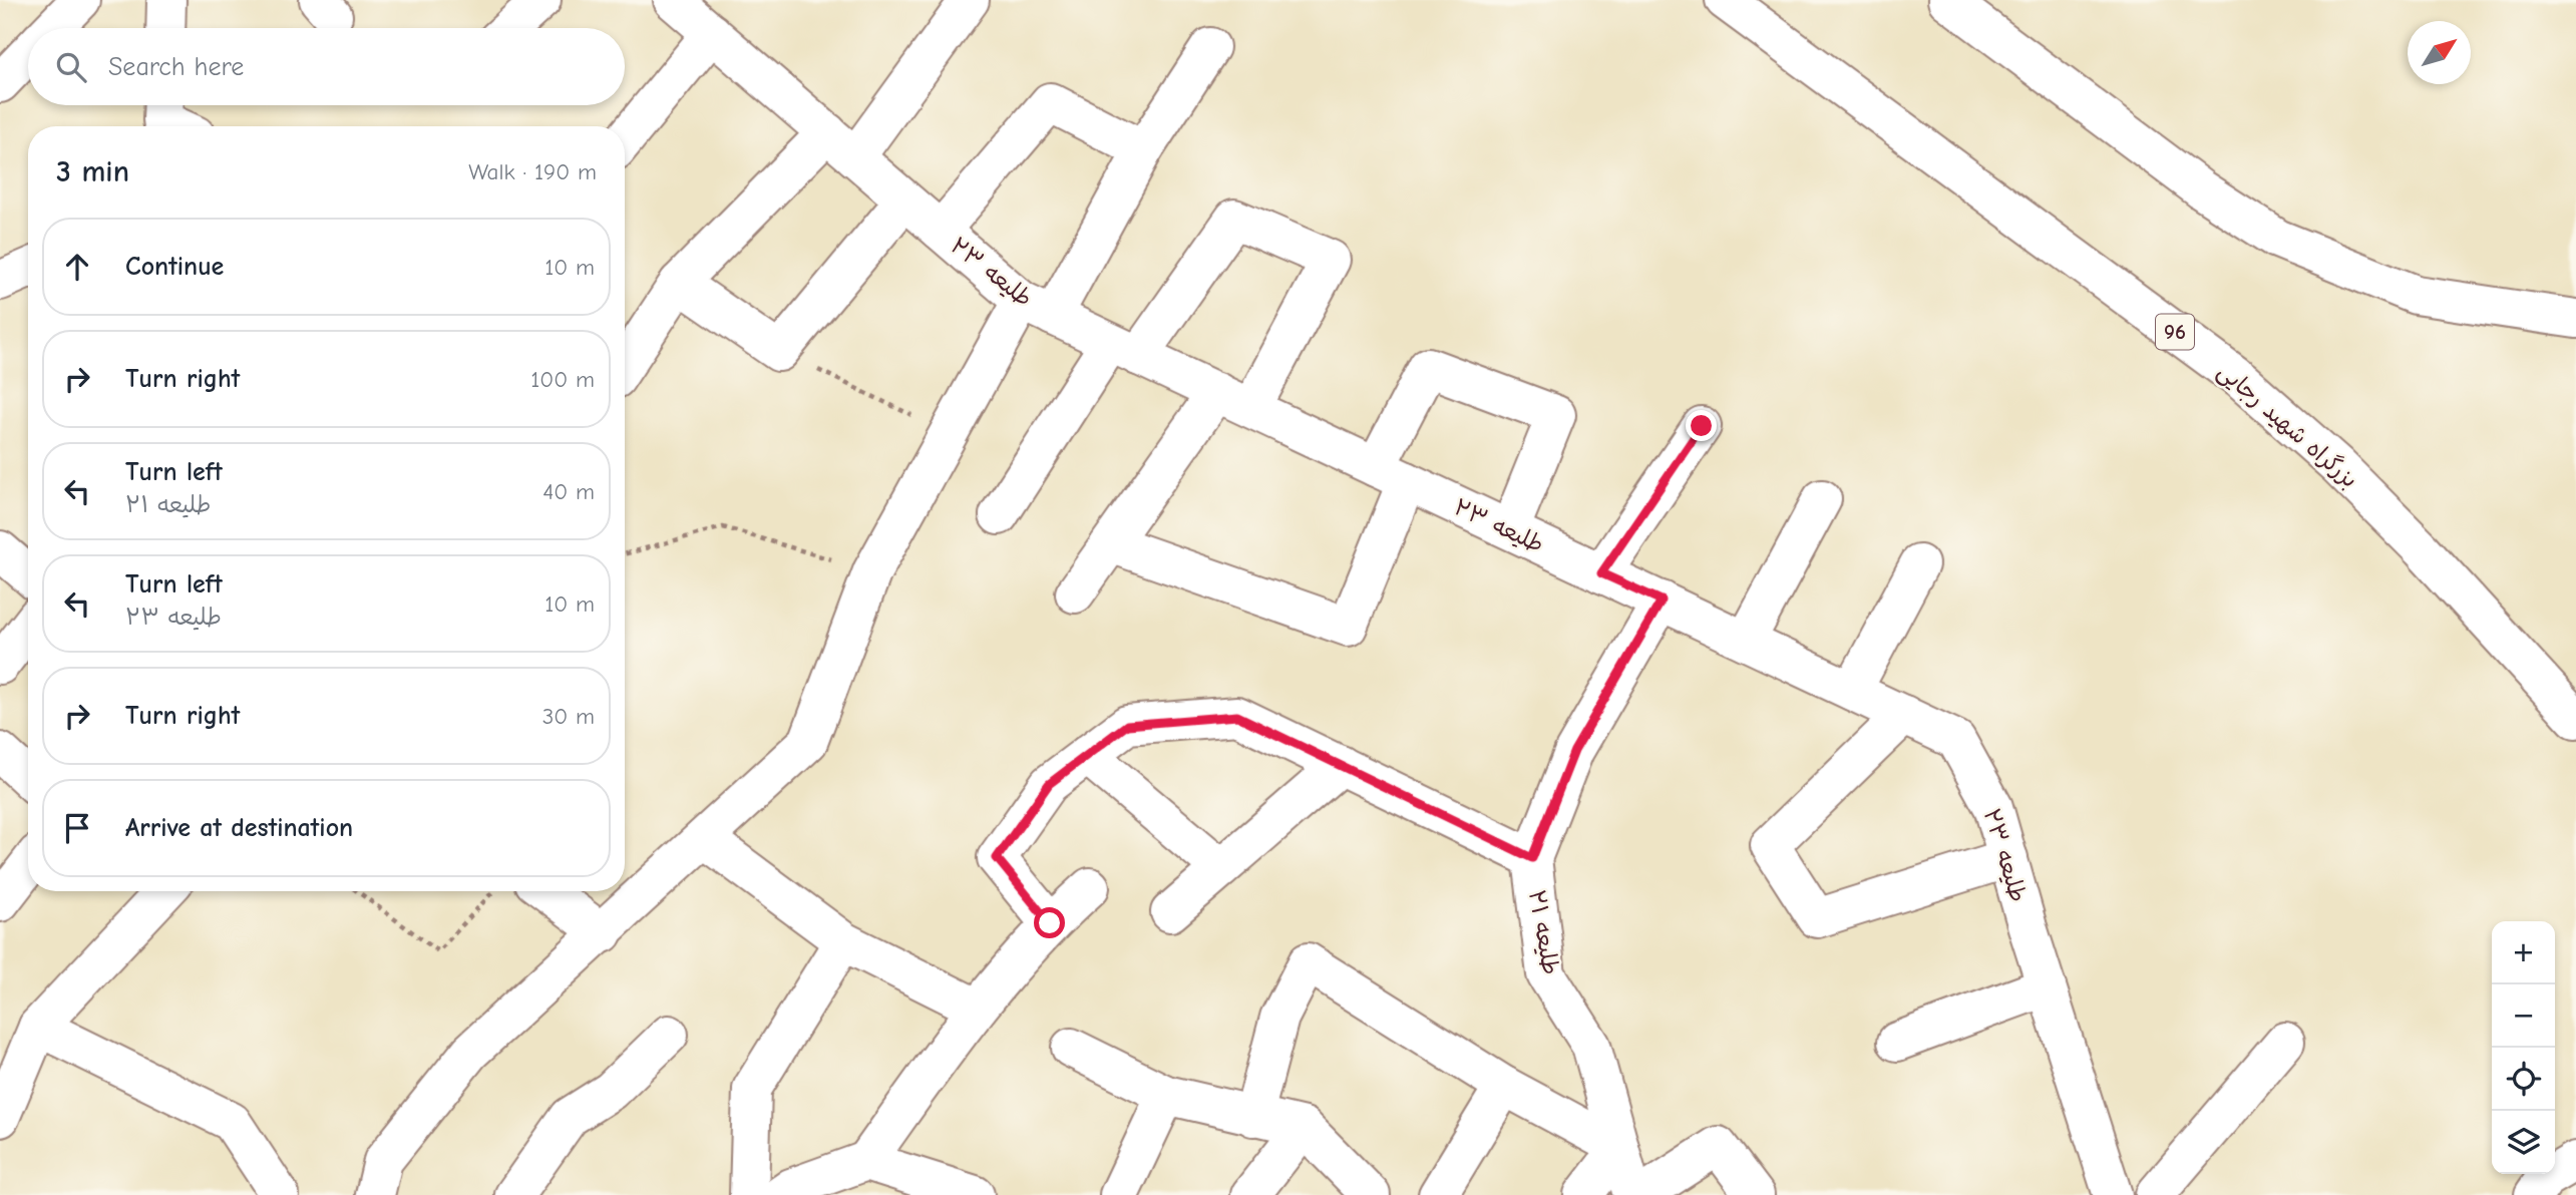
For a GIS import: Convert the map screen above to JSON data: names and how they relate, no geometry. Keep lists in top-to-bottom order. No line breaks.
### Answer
{"streets":{"main road":["طلیعه ۲۳","96","بزرگراه شهید رجایی","طلیعه ۲۱"]},"crossings":[["طلیعه ۲۳","طلیعه ۲۱"]],"north":"top right","page":{"search":"Search here","heading":["3 min","Walk · 190 m"],"list":[["Continue","10 m"],["Turn right","100 m"],["Turn left","طلیعه ۲۱","40 m"],["Turn left","طلیعه ۲۳","10 m"],["Turn right","30 m"],"Arrive at destination"],"map_buttons":["+","−"]}}
